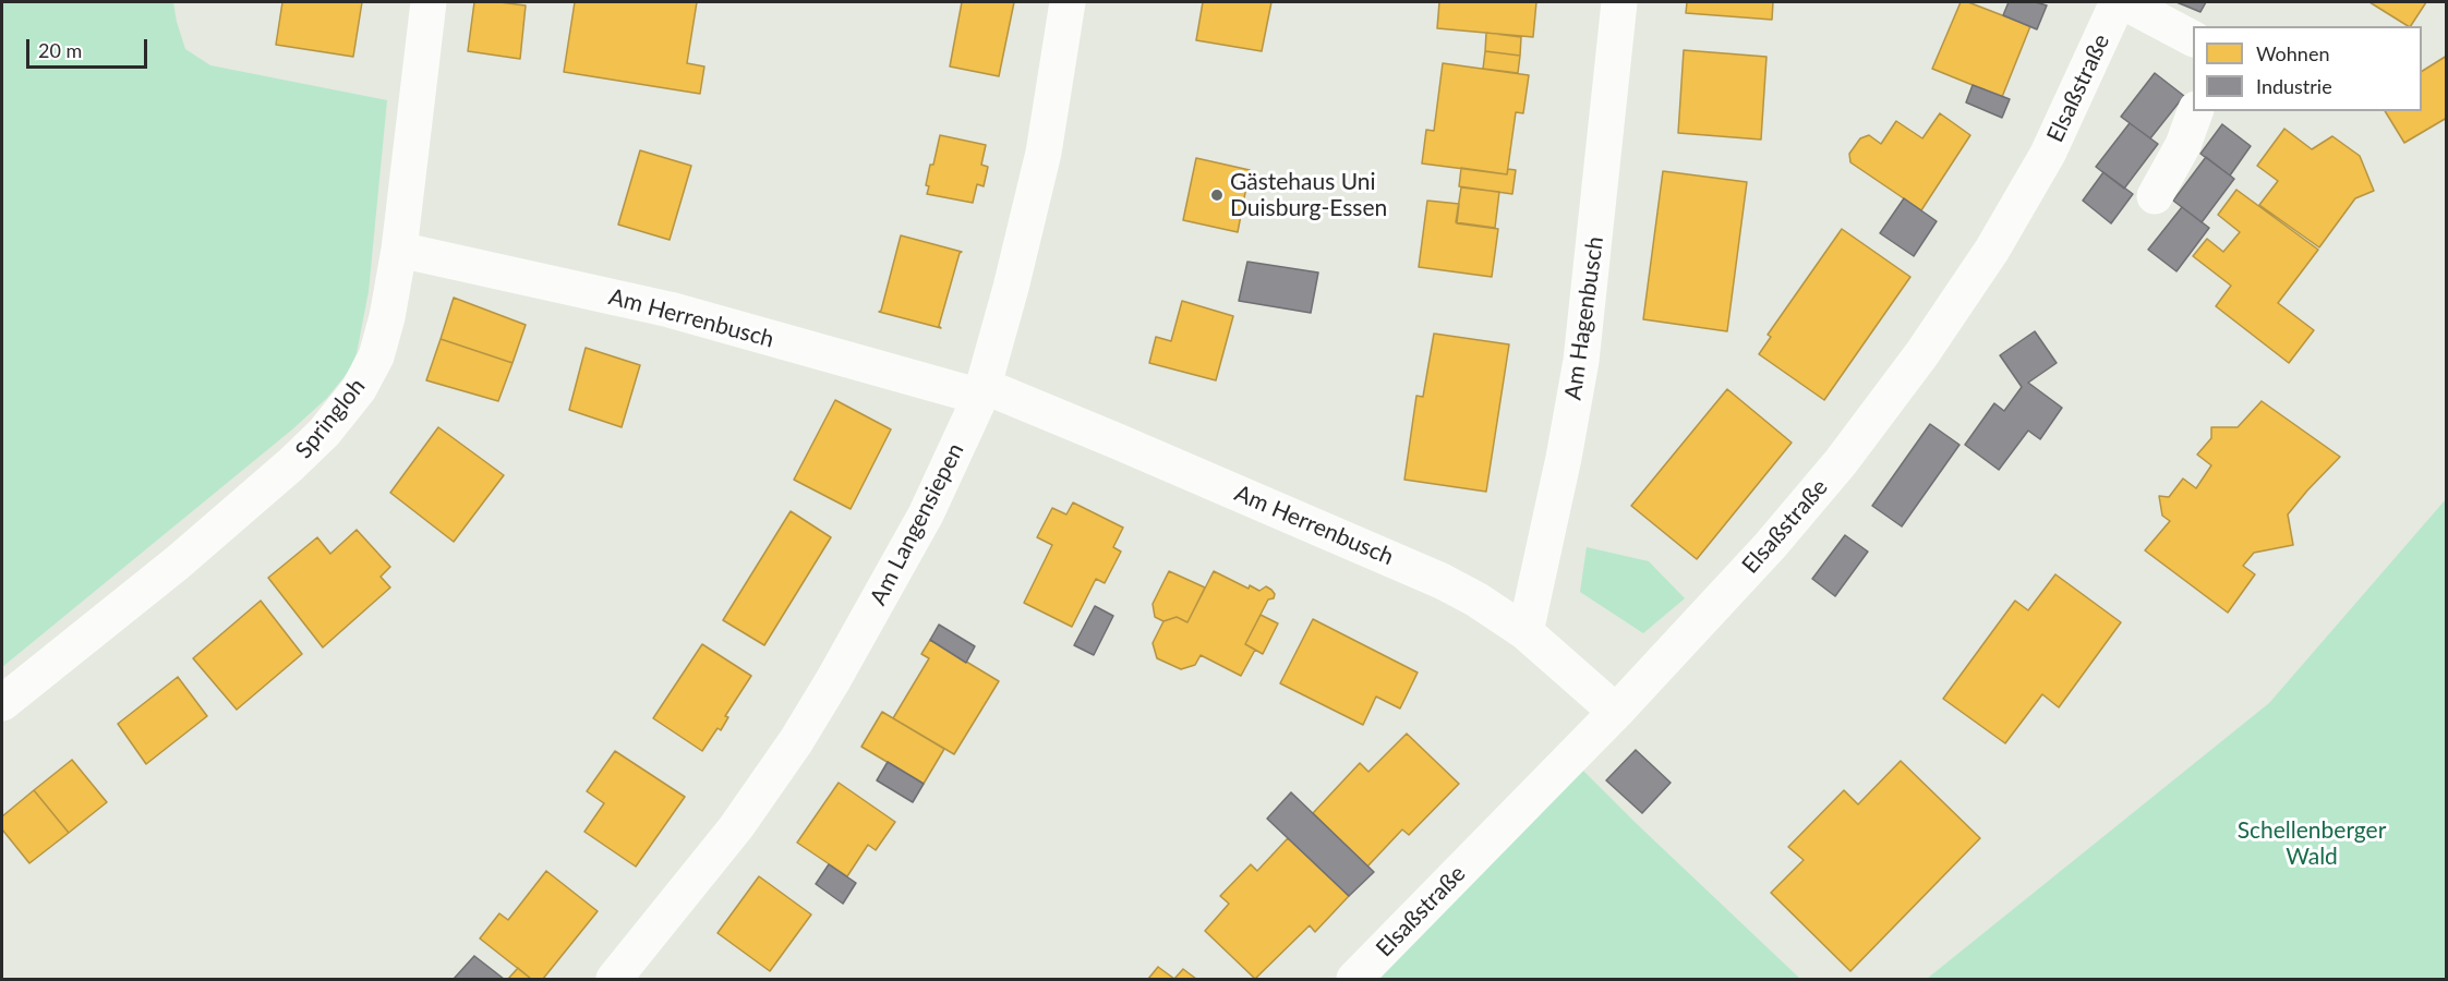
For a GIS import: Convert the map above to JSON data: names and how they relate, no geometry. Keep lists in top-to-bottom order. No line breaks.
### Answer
{"streets":{"street":["Elsaßstraße","Am Herrenbusch","Am Hagenbusch","Springloh","Am Langensiepen"]},"crossings":[["Elsaßstraße","Am Herrenbusch"],["Am Herrenbusch","Am Hagenbusch"],["Am Herrenbusch","Springloh"],["Am Herrenbusch","Am Langensiepen"]],"parks":["Schellenberger Wald"],"places":["Gästehaus Uni Duisburg-Essen"],"legend":["Wohnen","Industrie"],"scale_bar":"20 m"}
